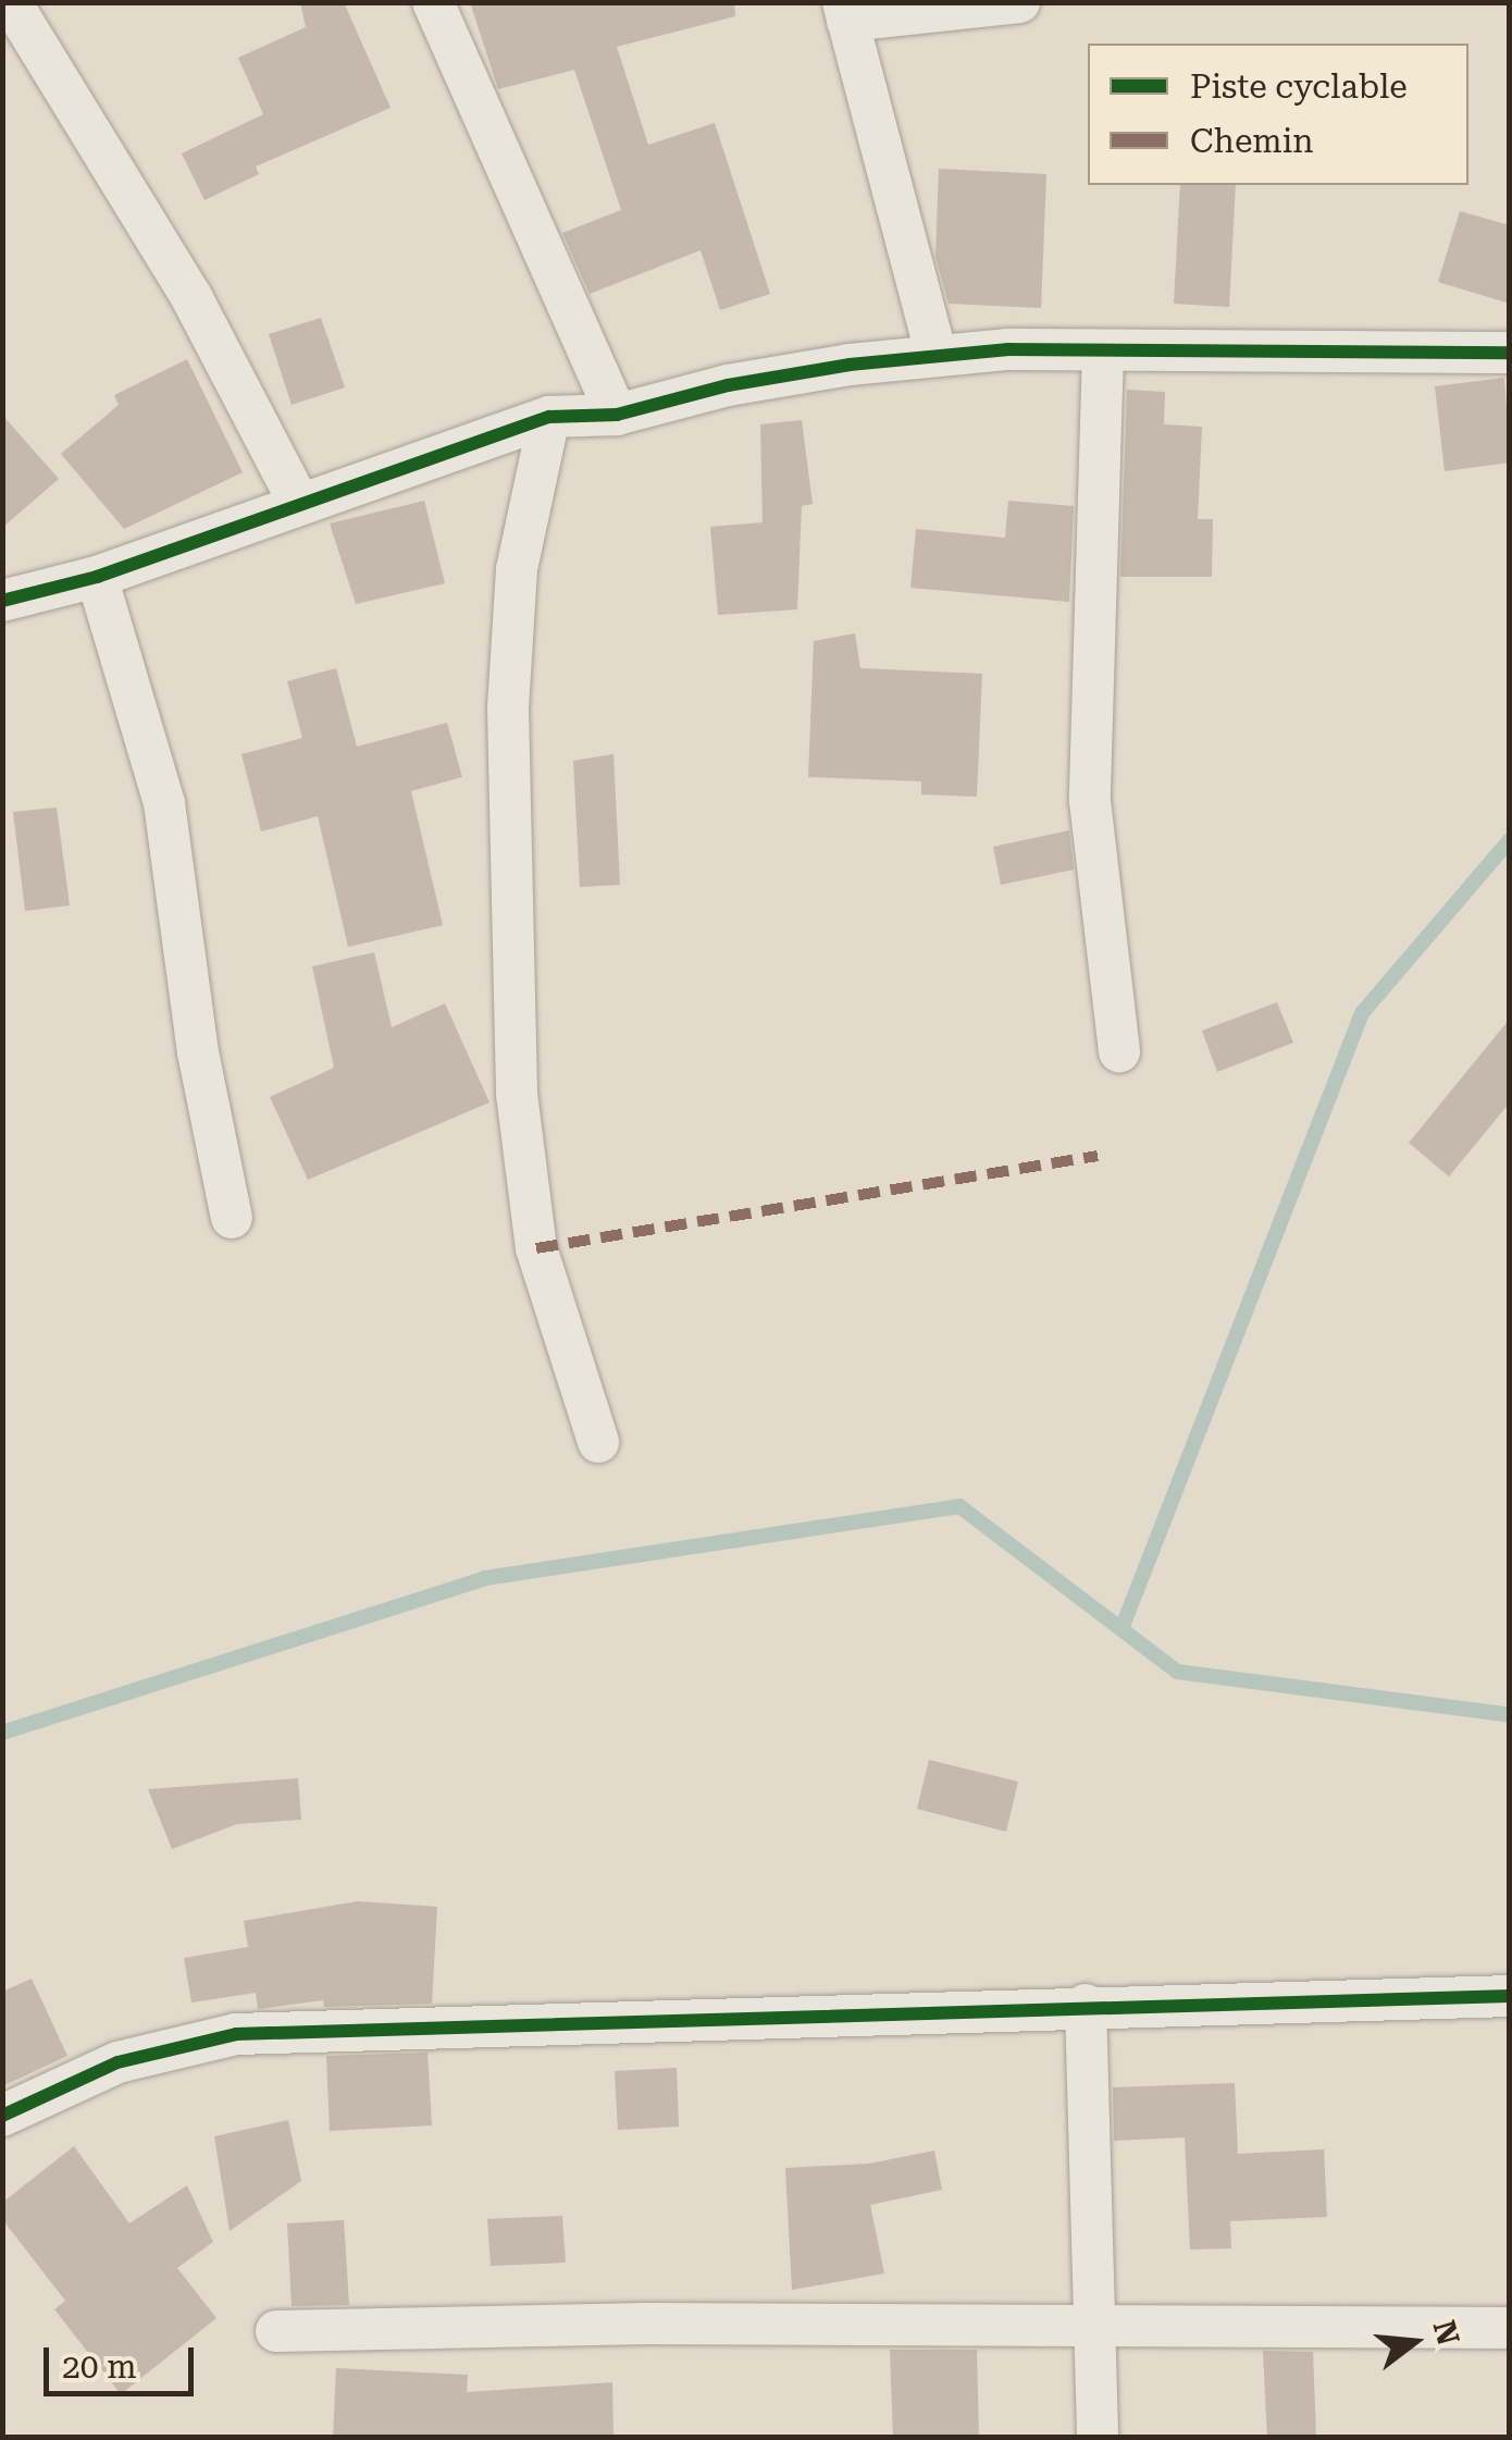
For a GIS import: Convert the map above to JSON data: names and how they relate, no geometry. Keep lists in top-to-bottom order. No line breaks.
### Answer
{"legend":["Piste cyclable","Chemin"],"scale_bar":"20 m","north":"right"}
